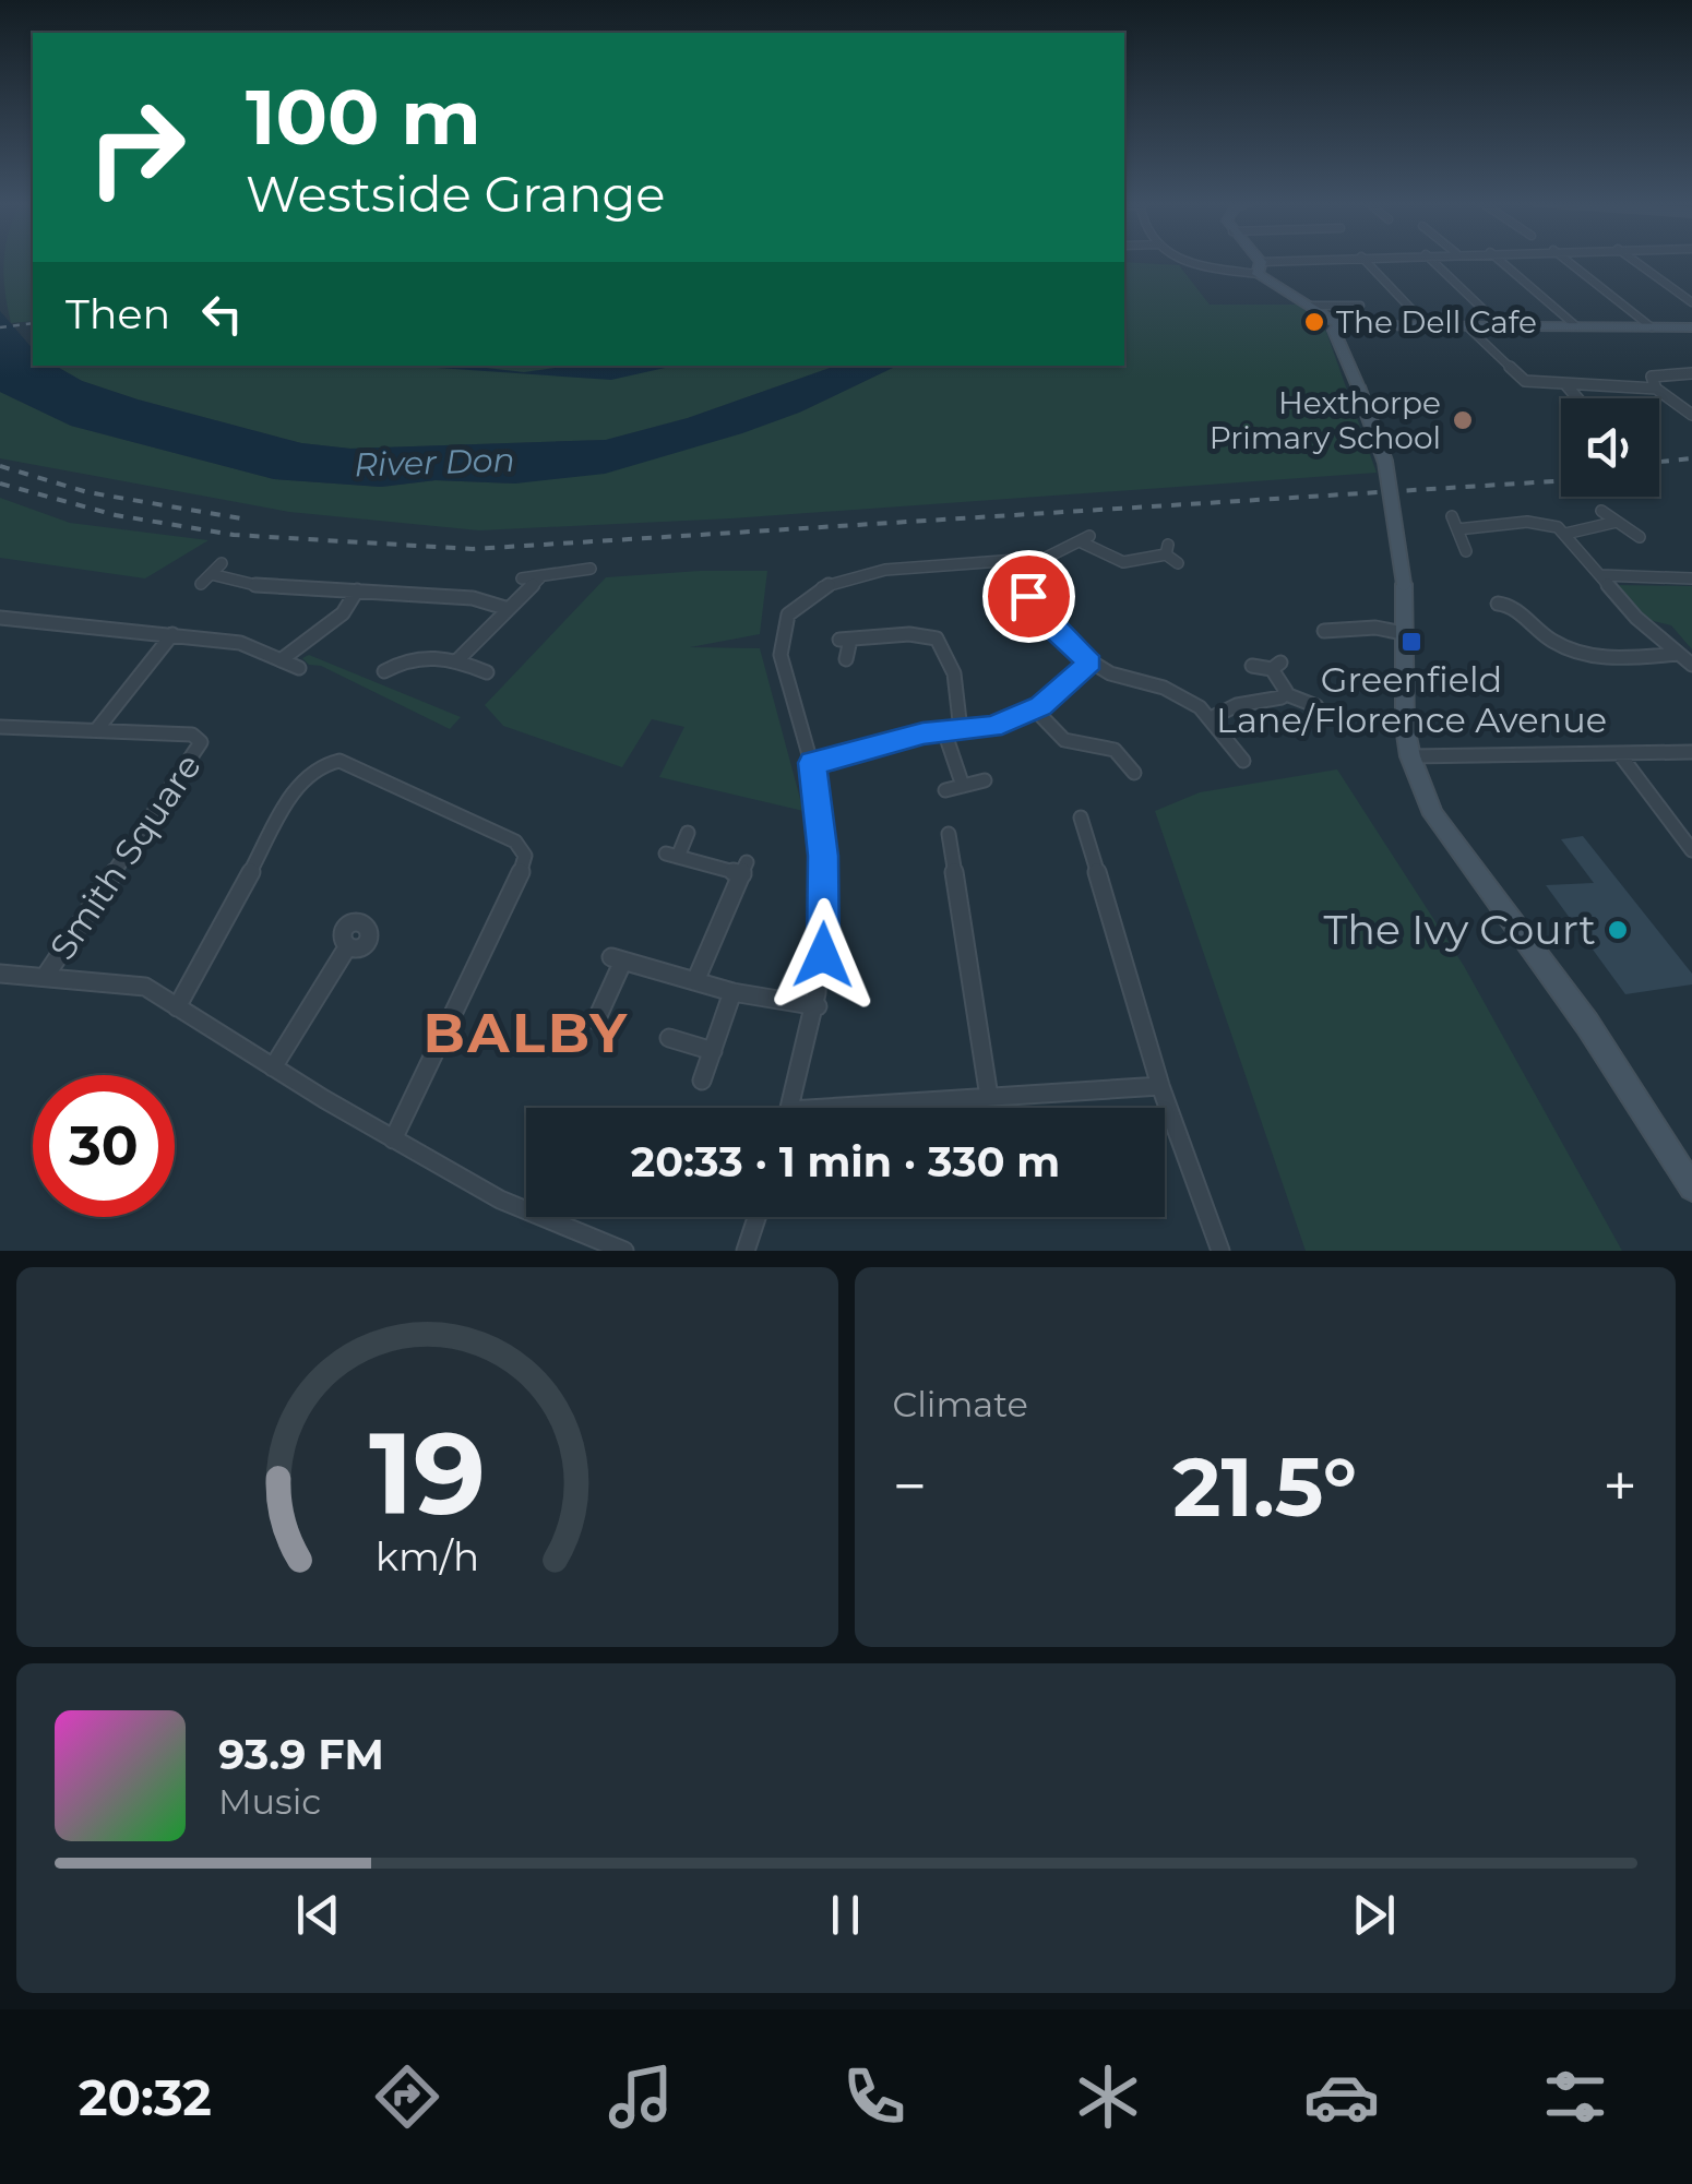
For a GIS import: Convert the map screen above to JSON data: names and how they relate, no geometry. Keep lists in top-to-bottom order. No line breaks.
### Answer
{"streets":{"street":["Smith Square"]},"districts":["BALBY"],"water":["River Don"],"places":{"other":["The Dell Cafe","Hexthorpe Primary School","The Ivy Court"],"transit":["Greenfield Lane/Florence Avenue"]},"page":{"turn":["100 m","Westside Grange"],"then":"Then","limit":"30","trip":"20:33 · 1 min · 330 m","tile":"Climate","heat":["−","21.5°","+"],"song":["93.9 FM","Music"],"tabs":"20:32","gauge":["19","km/h"]}}
